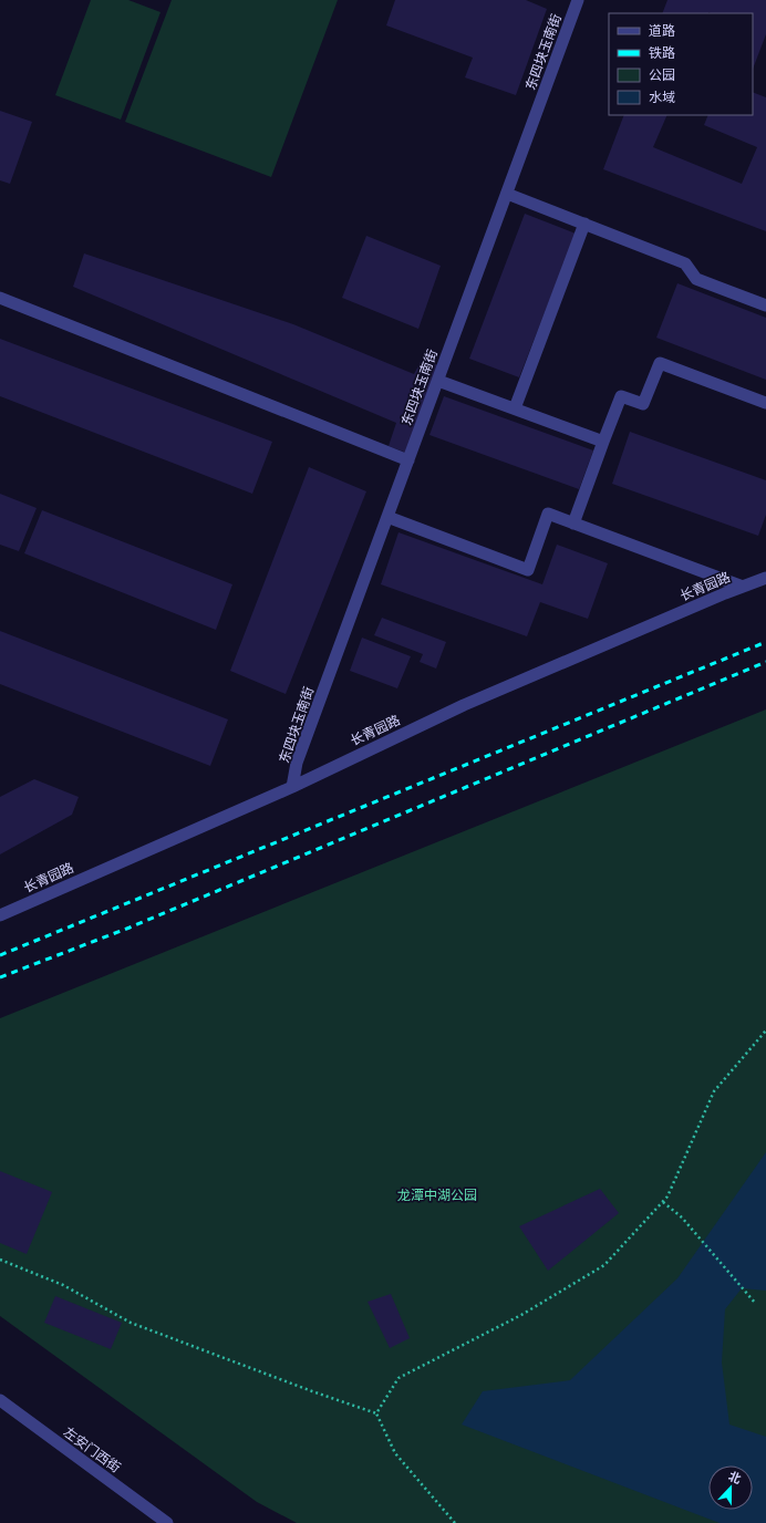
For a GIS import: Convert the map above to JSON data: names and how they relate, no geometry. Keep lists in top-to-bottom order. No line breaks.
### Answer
{"streets":{"street":["东四块玉南街","长青园路","左安门西街"]},"crossings":[["东四块玉南街","长青园路"]],"parks":["龙潭中湖公园"],"legend":["道路","铁路","公园","水域"],"north":"top"}
